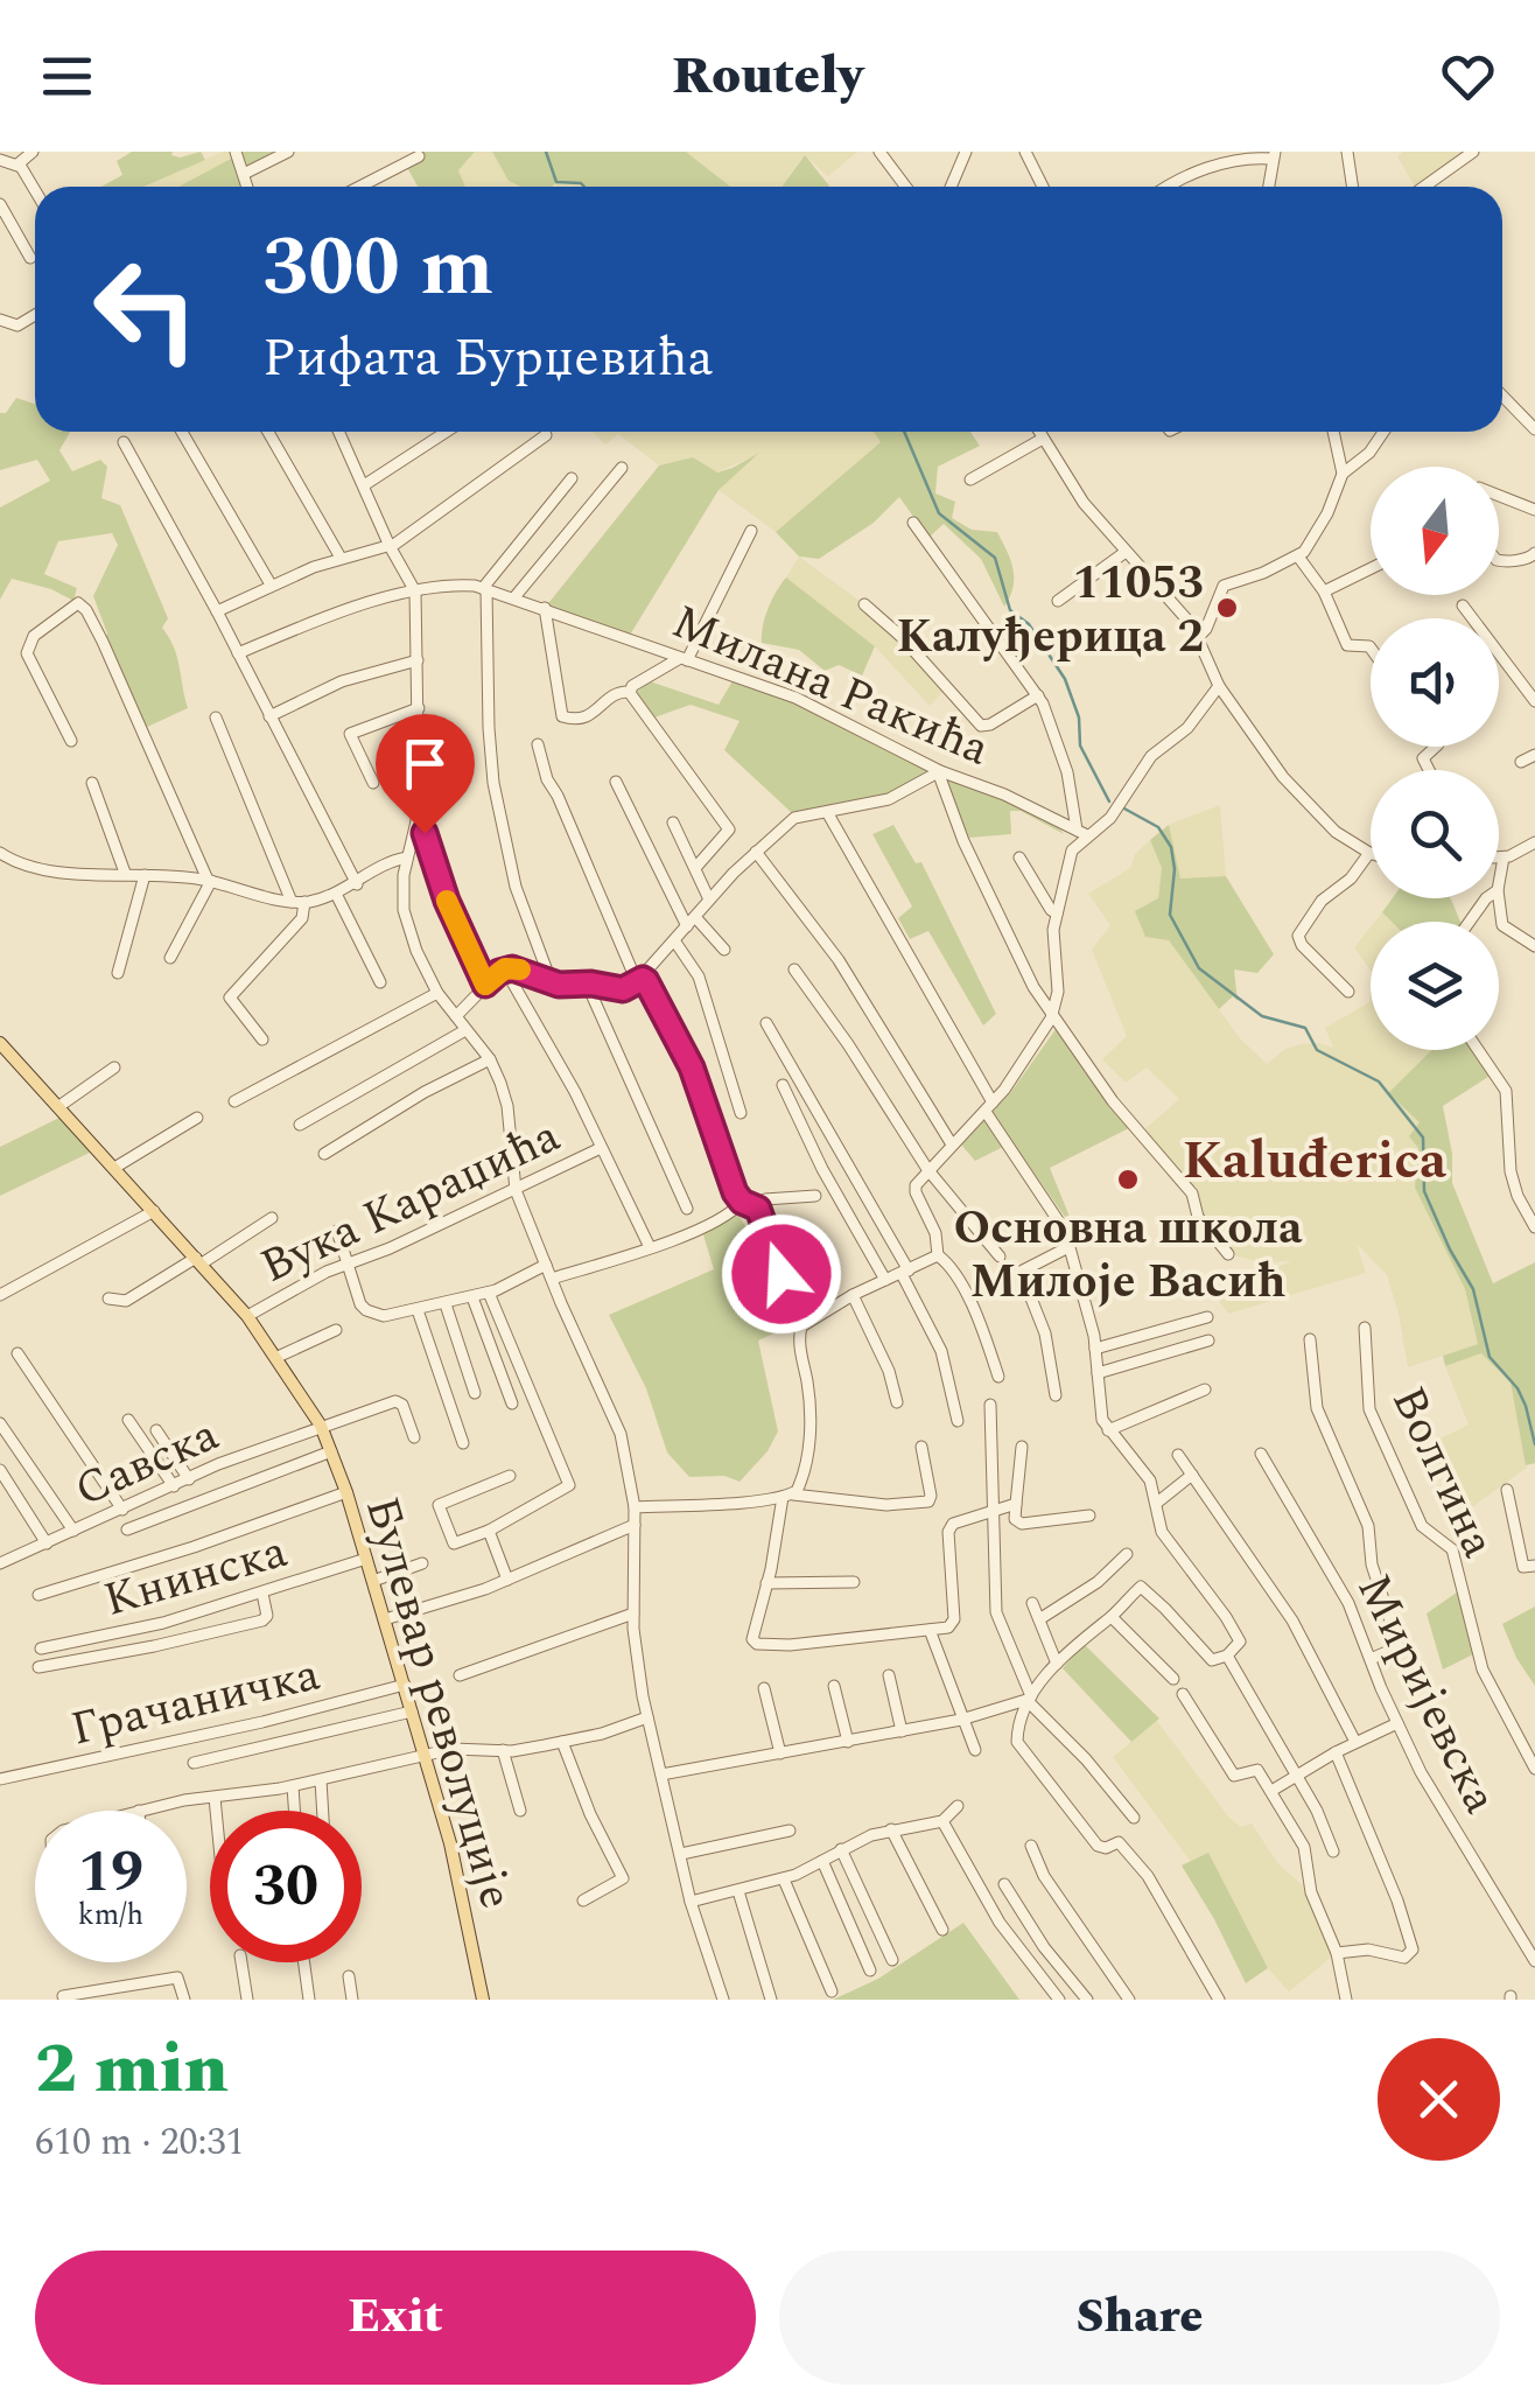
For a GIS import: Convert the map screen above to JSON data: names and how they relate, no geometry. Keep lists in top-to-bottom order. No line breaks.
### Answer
{"streets":{"main road":["Булевар револуције"],"street":["Милана Ракића","Вука Караџића","Савска","Волгина","Книнска","Миријевска","Грачаничка"]},"crossings":[["Вука Караџића","Булевар револуције"],["Савска","Булевар револуције"],["Книнска","Булевар револуције"],["Грачаничка","Булевар револуције"]],"districts":["Kaluđerica"],"places":["11053 Калуђерица 2","Основна школа Милоје Васић"],"north":"bottom","page":{"header":"Routely","turn":["300 m","Рифата Бурџевића"],"speed":"19 km/h","limit":"30","heading":["2 min","610 m · 20:31"],"buttons":["Exit","Share"]}}
